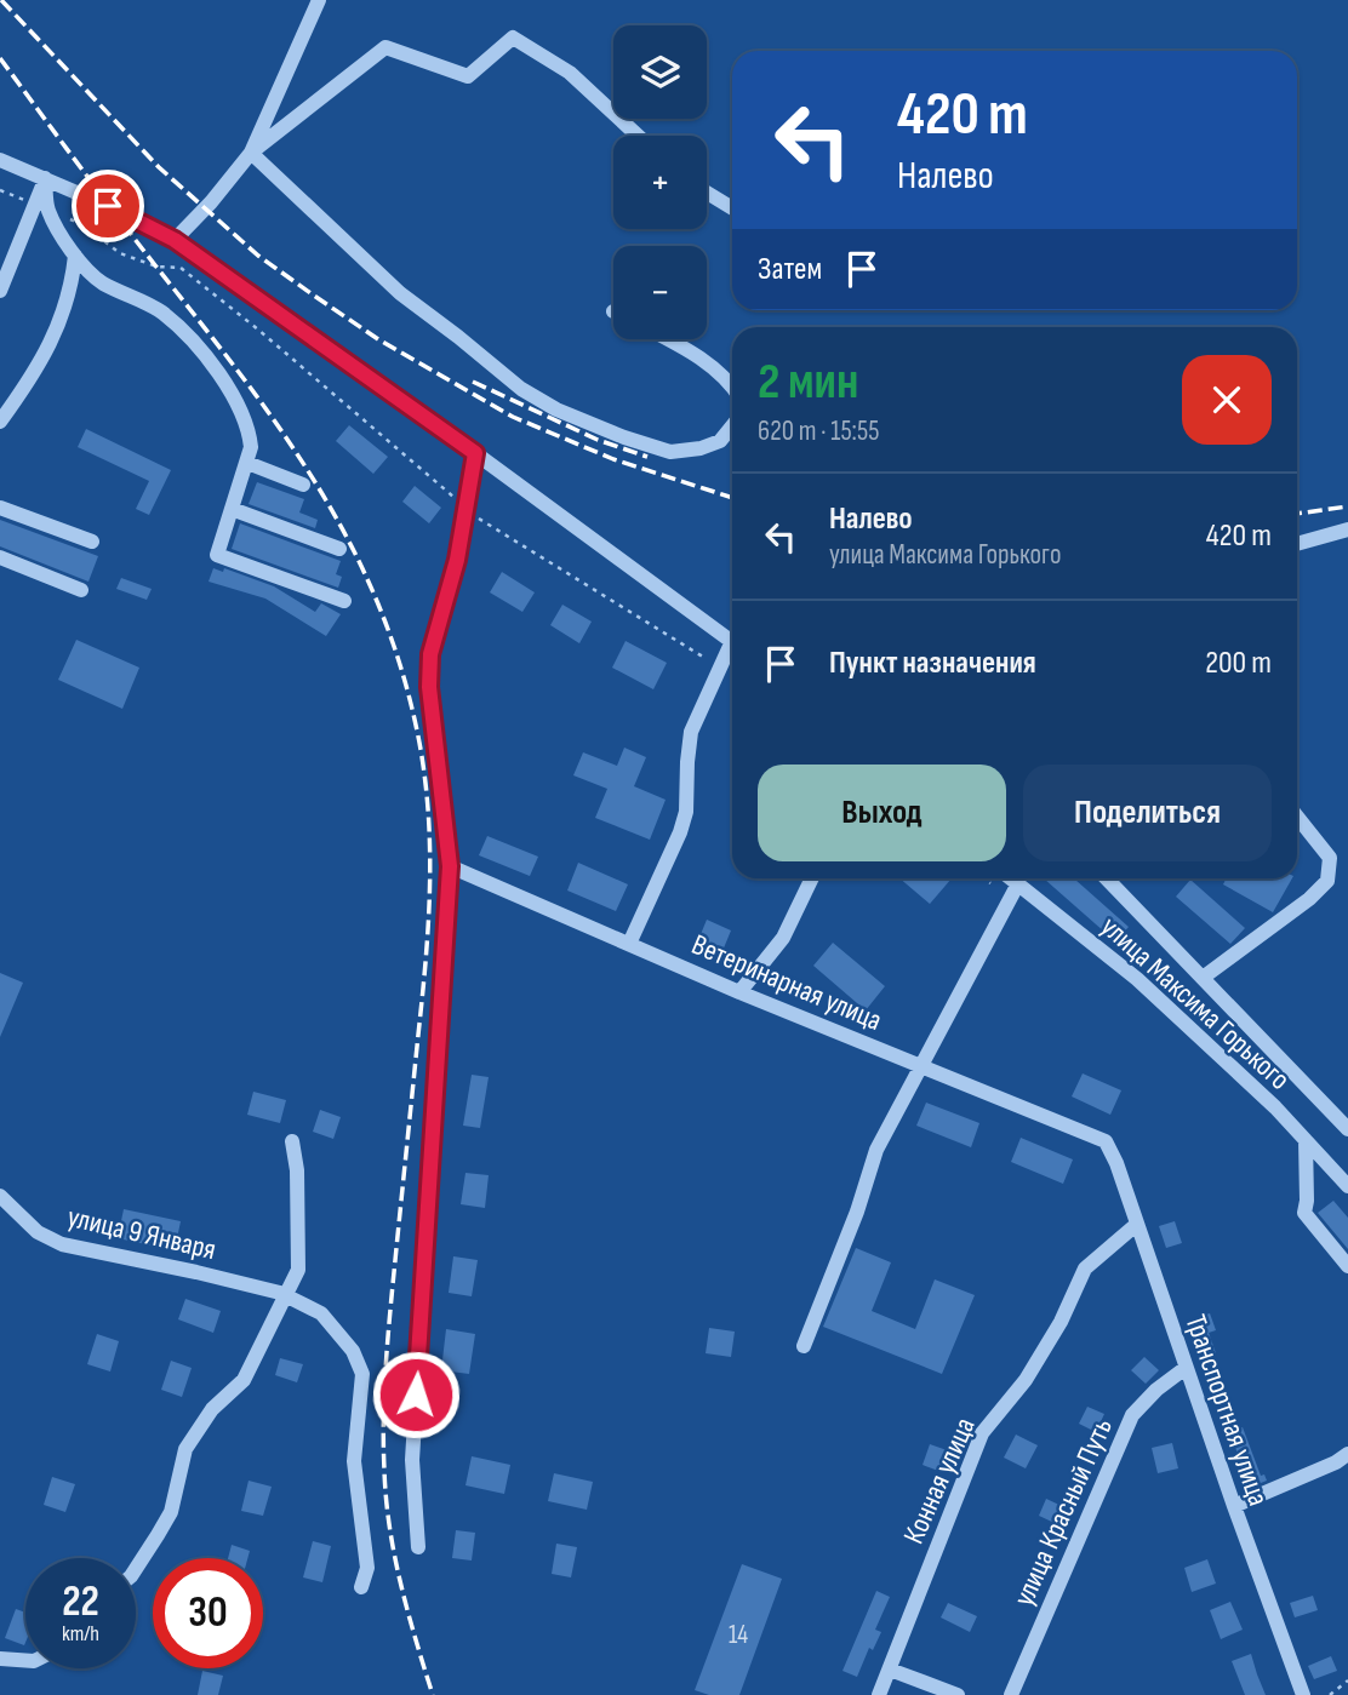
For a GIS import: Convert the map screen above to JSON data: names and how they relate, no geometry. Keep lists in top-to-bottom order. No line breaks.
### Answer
{"streets":{"street":["Ветеринарная улица","улица Максима Горького","улица 9 Января","Транспортная улица","Конная улица","улица Красный Путь"]},"crossings":[["Ветеринарная улица","Транспортная улица"],["Транспортная улица","Конная улица"],["Транспортная улица","улица Красный Путь"]],"house_numbers":["14"],"page":{"map_buttons":["+","−"],"turn":["420 m","Налево"],"then":"Затем","heading":["2 мин","620 m · 15:55"],"list":[{"name":"Налево","note":"улица Максима Горького","value":"420 m"},{"name":"Пункт назначения","value":"200 m"}],"buttons":["Выход","Поделиться"],"speed":"22 km/h","limit":"30"}}
